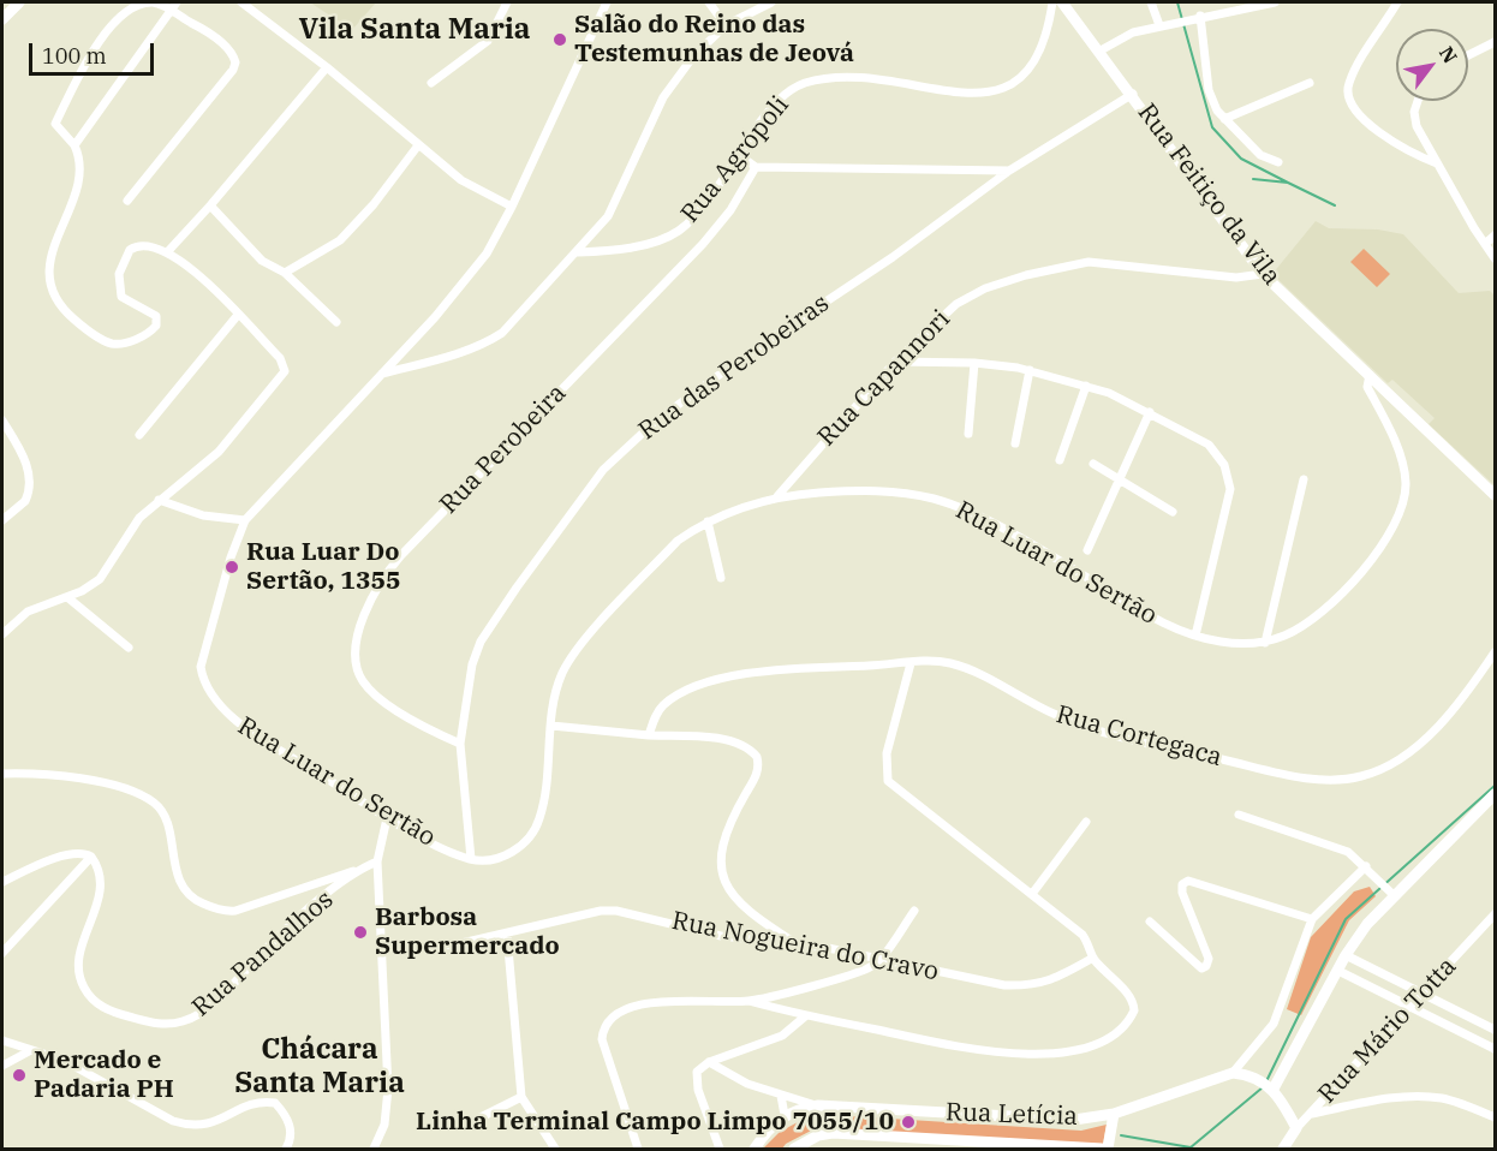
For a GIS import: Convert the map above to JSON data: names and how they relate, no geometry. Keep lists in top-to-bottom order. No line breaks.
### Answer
{"streets":{"street":["Rua Agrópoli","Rua Feitiço da Vila","Rua das Perobeiras","Rua Capannori","Rua Perobeira","Rua Luar do Sertão","Rua Cortegaca","Rua Nogueira do Cravo","Rua Pandalhos","Rua Mário Totta","Rua Letícia"]},"crossings":[["Rua Feitiço da Vila","Rua das Perobeiras"],["Rua Feitiço da Vila","Rua Capannori"],["Rua Feitiço da Vila","Rua Luar do Sertão"],["Rua das Perobeiras","Rua Perobeira"],["Rua das Perobeiras","Rua Luar do Sertão"],["Rua Capannori","Rua Luar do Sertão"]],"districts":["Vila Santa Maria","Chácara Santa Maria"],"places":["Salão do Reino das Testemunhas de Jeová","Rua Luar Do Sertão, 1355","Barbosa Supermercado","Mercado e Padaria PH","Linha Terminal Campo Limpo 7055/10"],"scale_bar":"100 m","north":"top right"}
